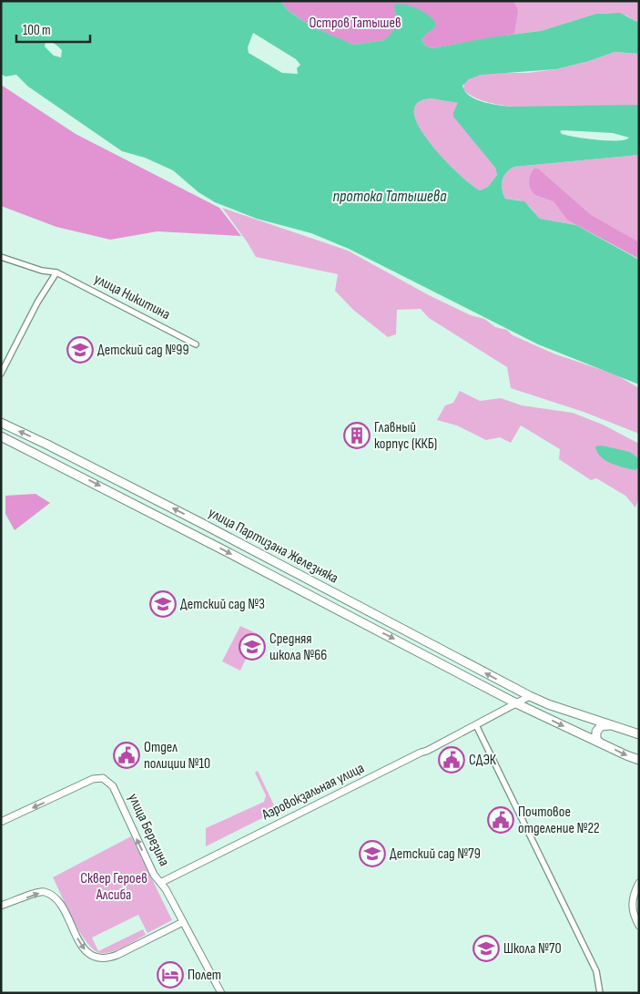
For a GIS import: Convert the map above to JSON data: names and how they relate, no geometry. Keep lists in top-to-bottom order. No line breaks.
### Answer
{"streets":{"main road":["улица Партизана Железняка"],"street":["улица Никитина","Аэровокзальная улица","улица Березина"]},"crossings":[["улица Партизана Железняка","Аэровокзальная улица"],["Аэровокзальная улица","улица Березина"]],"water":["протока Татышева"],"parks":["Остров Татышев","Сквер Героев Алсиба"],"places":{"school or university":["Детский сад №99","Детский сад №3","Средняя школа №66","Детский сад №79","Школа №70"],"building":["Главный корпус (ККБ)"],"public building":["Отдел полиции №10","СДЭК","Почтовое отделение №22"],"hotel":["Полет"]},"scale_bar":"100 m"}
